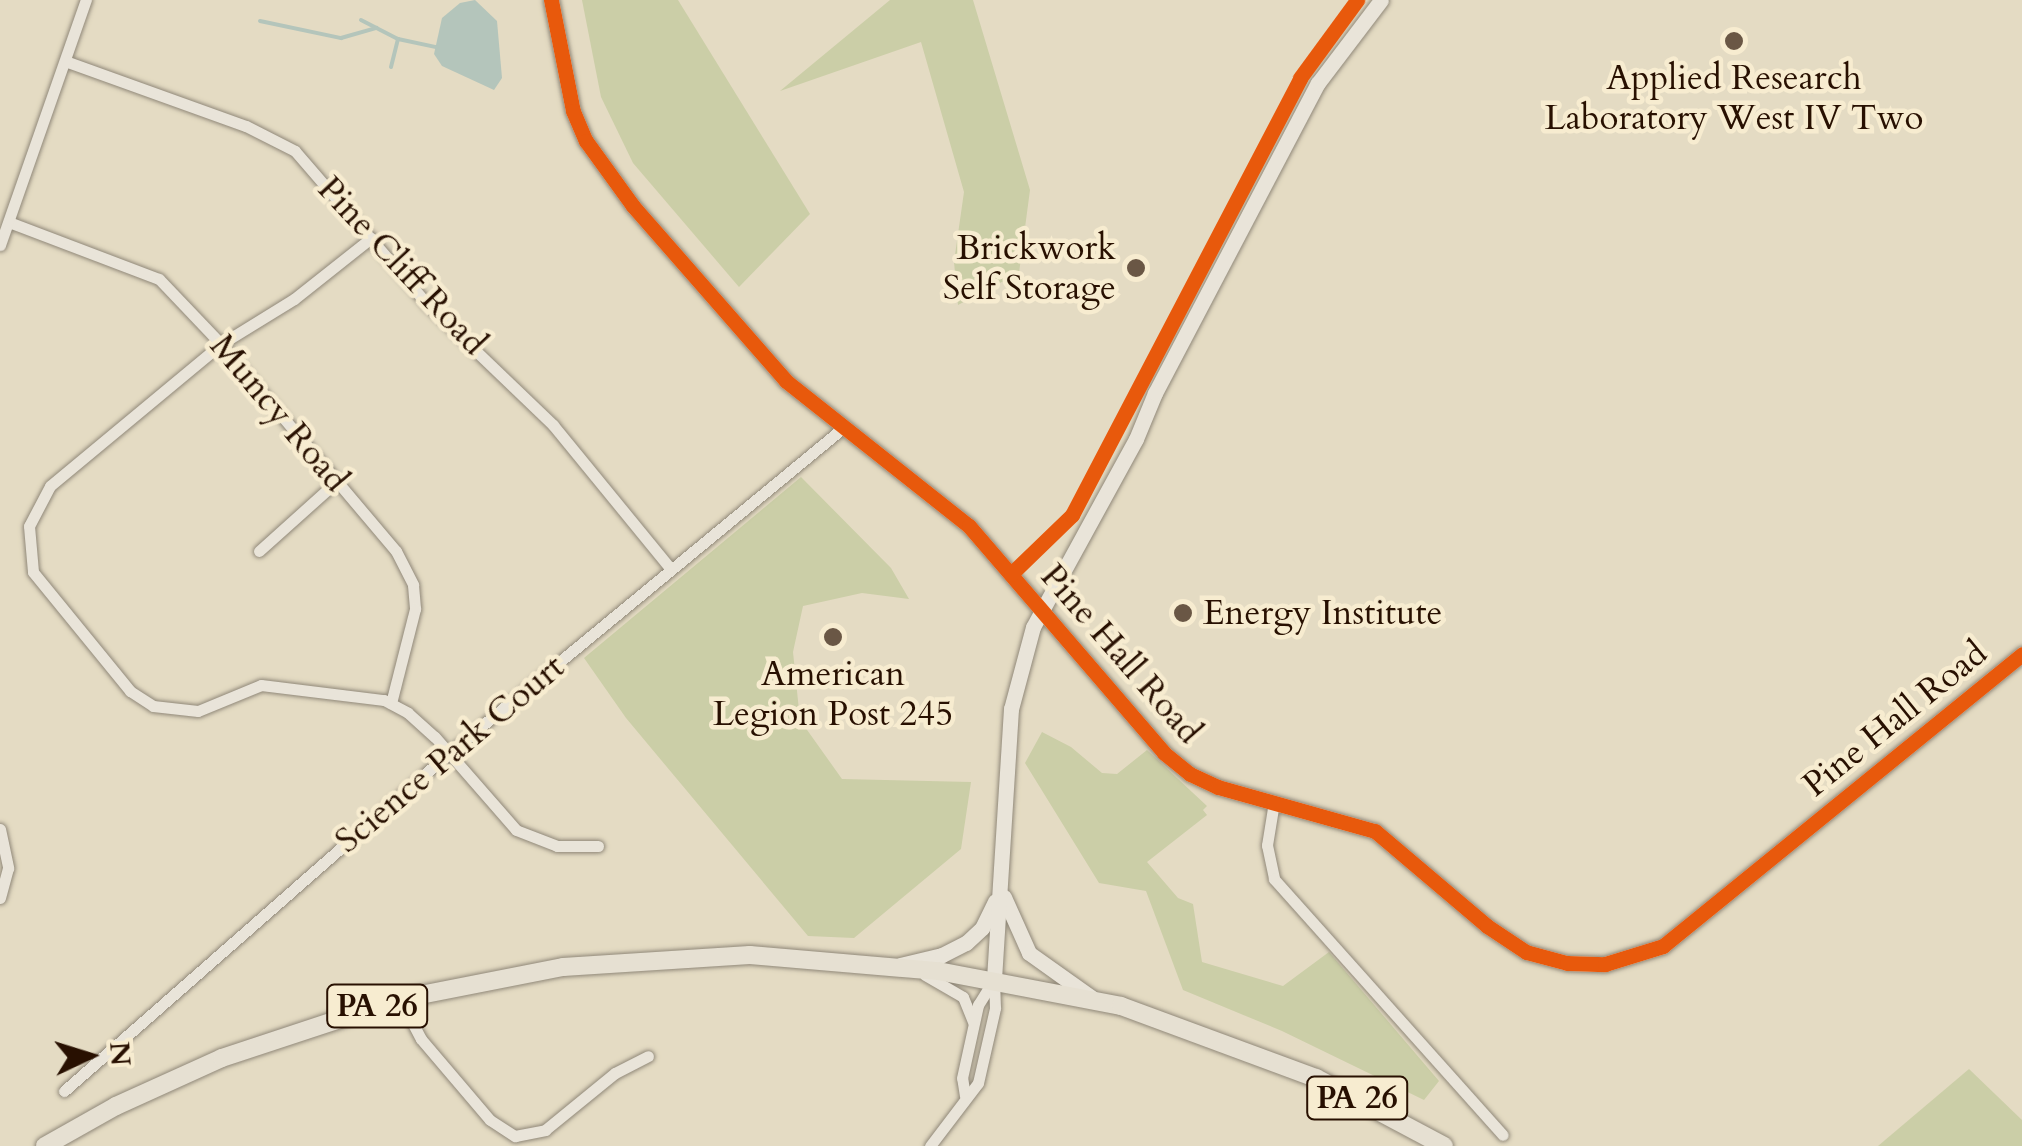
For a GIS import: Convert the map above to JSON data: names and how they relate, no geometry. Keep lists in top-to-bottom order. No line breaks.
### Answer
{"streets":{"main road":["PA 26"],"street":["Pine Cliff Road","Muncy Road","Pine Hall Road","Science Park Court"]},"crossings":[["Pine Cliff Road","Science Park Court"],["Pine Hall Road","Science Park Court"]],"places":["Applied Research Laboratory West IV Two","Brickwork Self Storage","Energy Institute","American Legion Post 245"],"north":"right"}
